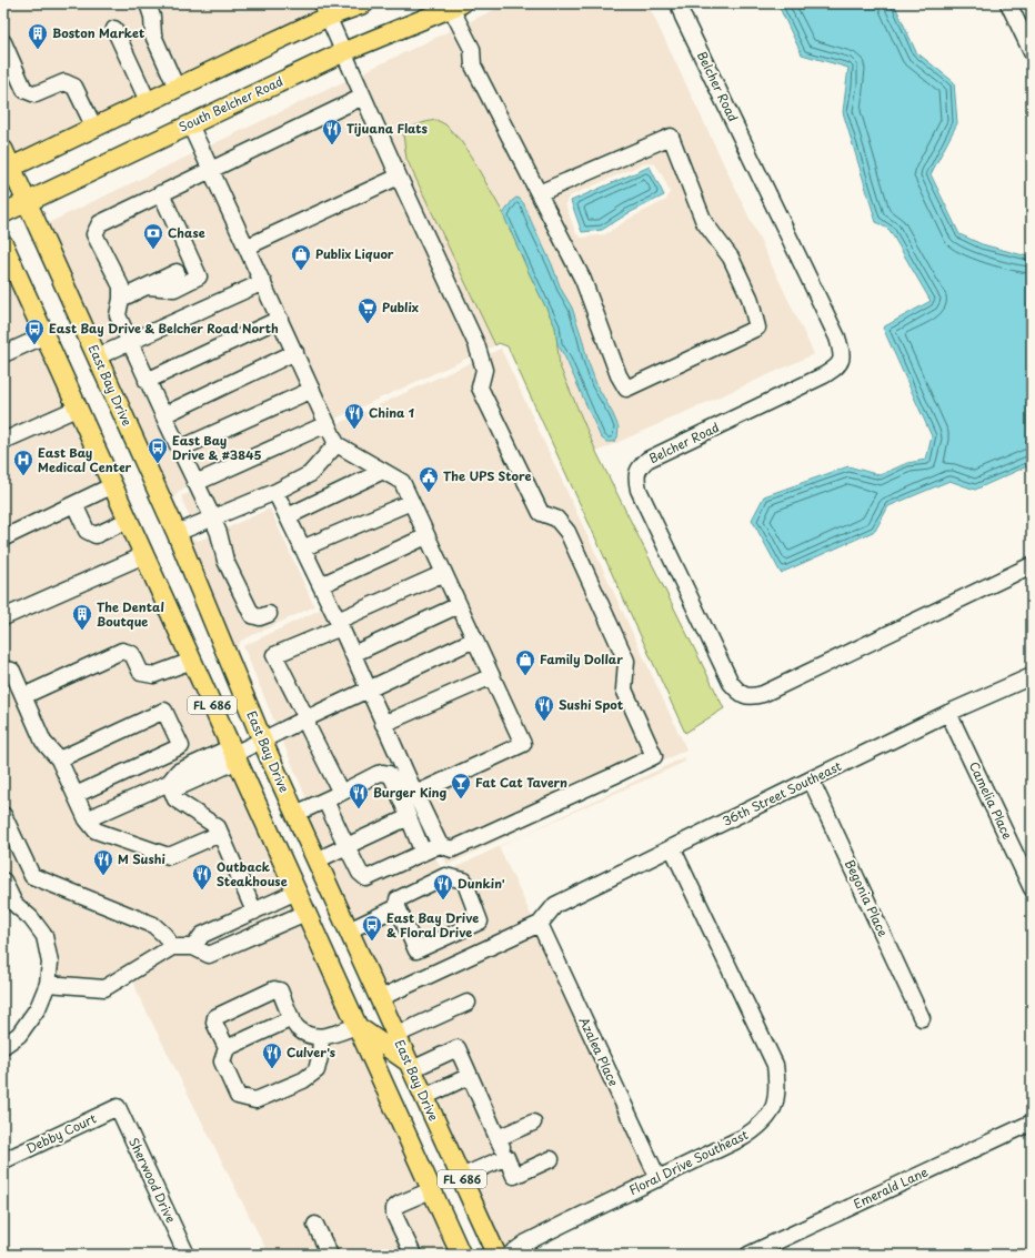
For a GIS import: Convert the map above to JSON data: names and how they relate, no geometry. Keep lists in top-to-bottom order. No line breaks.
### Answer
{"streets":{"main road":["South Belcher Road","East Bay Drive","FL 686"],"street":["Belcher Road","36th Street Southeast","Camelia Place","Begonia Place","Azalea Place","Debby Court","Floral Drive Southeast","Sherwood Drive","Emerald Lane"]},"crossings":[["South Belcher Road","East Bay Drive"],["36th Street Southeast","Camelia Place"],["36th Street Southeast","Begonia Place"],["36th Street Southeast","Azalea Place"],["36th Street Southeast","Floral Drive Southeast"],["Azalea Place","Floral Drive Southeast"],["Debby Court","Sherwood Drive"]],"places":{"building":["Boston Market","The Dental Boutque"],"restaurant":["Tijuana Flats","China 1","Sushi Spot","Burger King","M Sushi","Outback Steakhouse","Dunkin'","Culver's"],"bank":["Chase"],"shop":["Publix Liquor","Family Dollar"],"supermarket":["Publix"],"bus stop":["East Bay Drive & Belcher Road North","East Bay Drive & #3845","East Bay Drive & Floral Drive"],"hospital":["East Bay Medical Center"],"public building":["The UPS Store"],"bar":["Fat Cat Tavern"]}}
